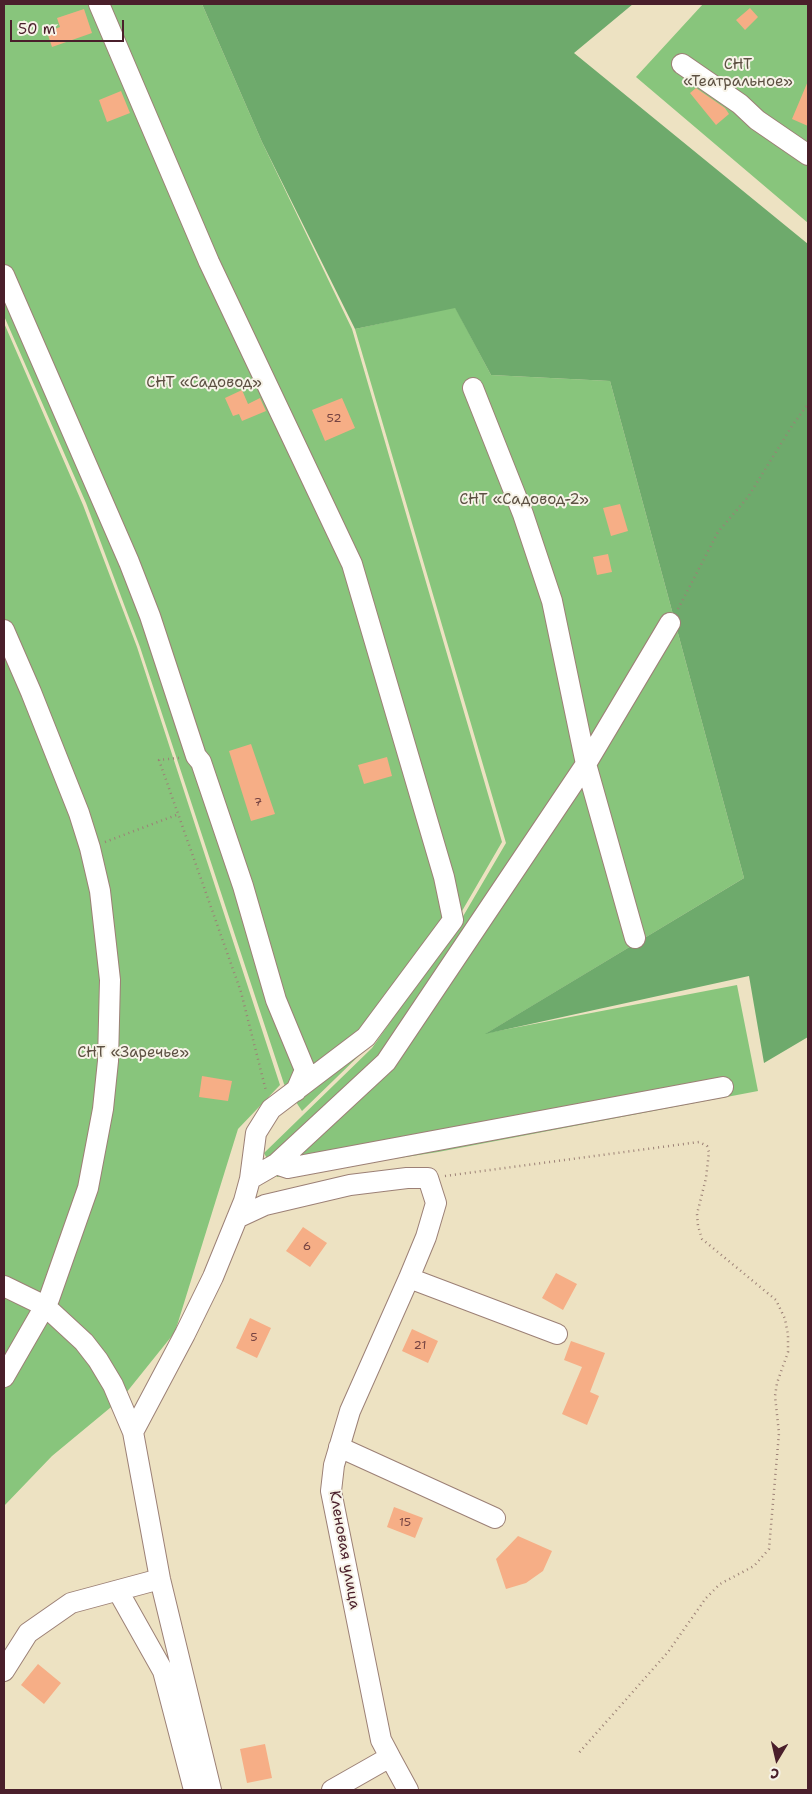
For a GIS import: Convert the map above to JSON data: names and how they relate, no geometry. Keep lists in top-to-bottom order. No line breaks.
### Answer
{"streets":{"street":["Кленовая улица"]},"parks":["СНТ «Театральное»","СНТ «Садовод»","СНТ «Садовод-2»","СНТ «Заречье»"],"house_numbers":["52","7","6","5","21","15"],"scale_bar":"50 m","north":"bottom"}
